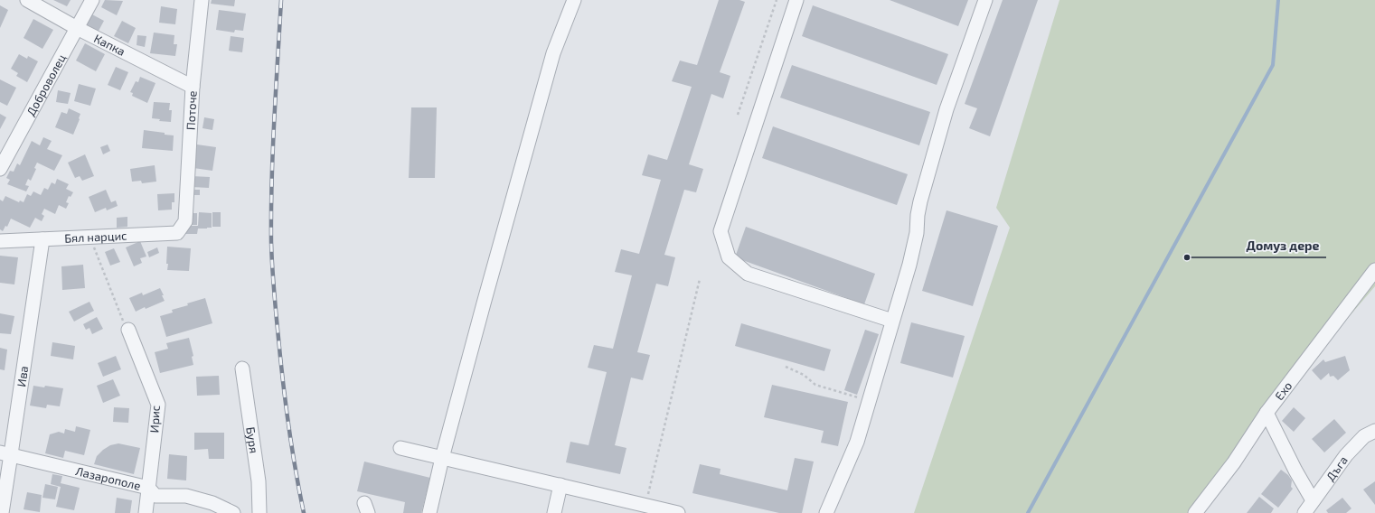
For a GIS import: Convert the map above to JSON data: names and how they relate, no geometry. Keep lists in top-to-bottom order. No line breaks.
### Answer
{"streets":{"street":["Капка","Доброволец","Поточе","Бял нарцис","Ива","Ехо","Ирис","Буря","Дъга","Лазарополе"]},"crossings":[["Капка","Доброволец"],["Капка","Поточе"],["Поточе","Бял нарцис"],["Бял нарцис","Ива"],["Ива","Лазарополе"],["Ирис","Лазарополе"]],"places":["Домуз дере"]}
